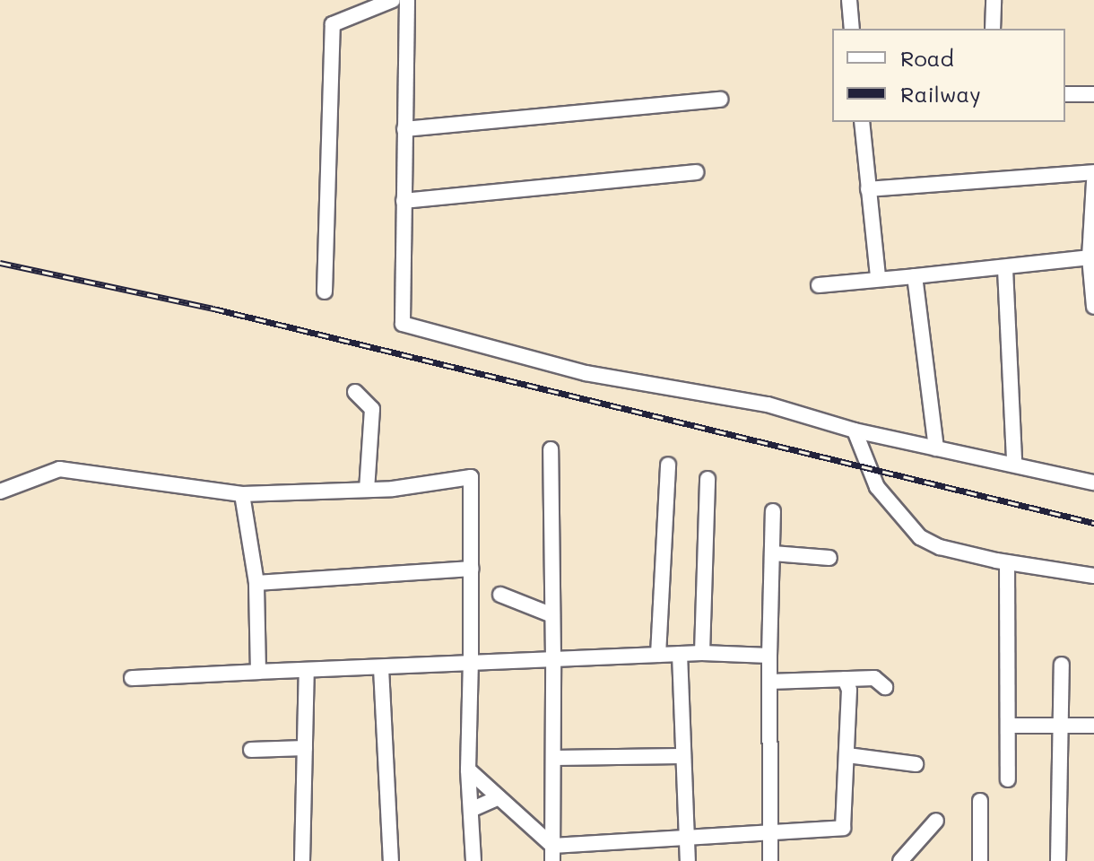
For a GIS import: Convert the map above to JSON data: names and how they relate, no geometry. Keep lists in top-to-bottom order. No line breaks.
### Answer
{"legend":["Road","Railway"]}
